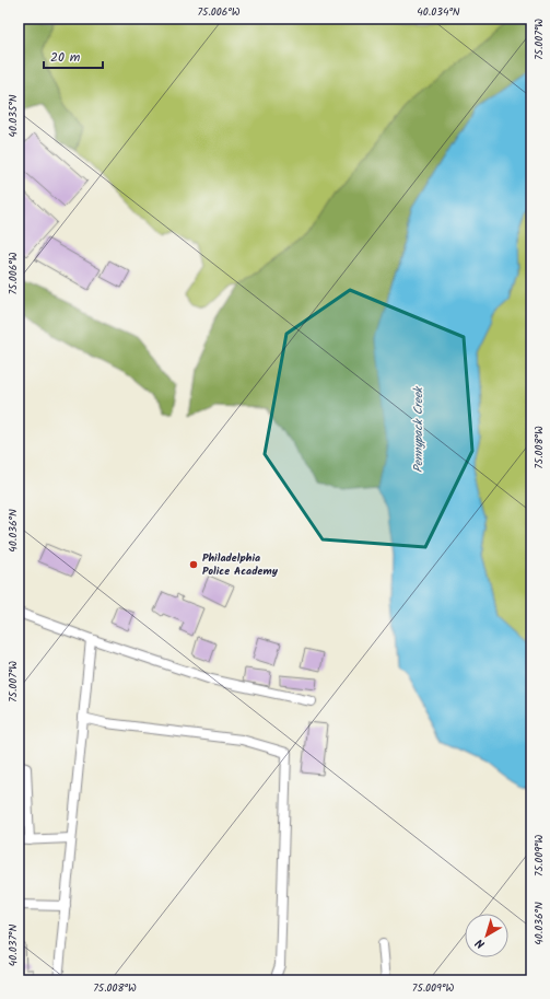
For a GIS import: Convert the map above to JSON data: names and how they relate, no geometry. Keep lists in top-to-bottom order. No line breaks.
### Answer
{"water":["Pennypack Creek"],"places":["Philadelphia Police Academy"],"scale_bar":"20 m","north":"bottom left","coordinates":["75.006°W","40.034°N","75.007°W","40.035°N","75.008°W","40.036°N","75.009°W","40.037°N"]}
